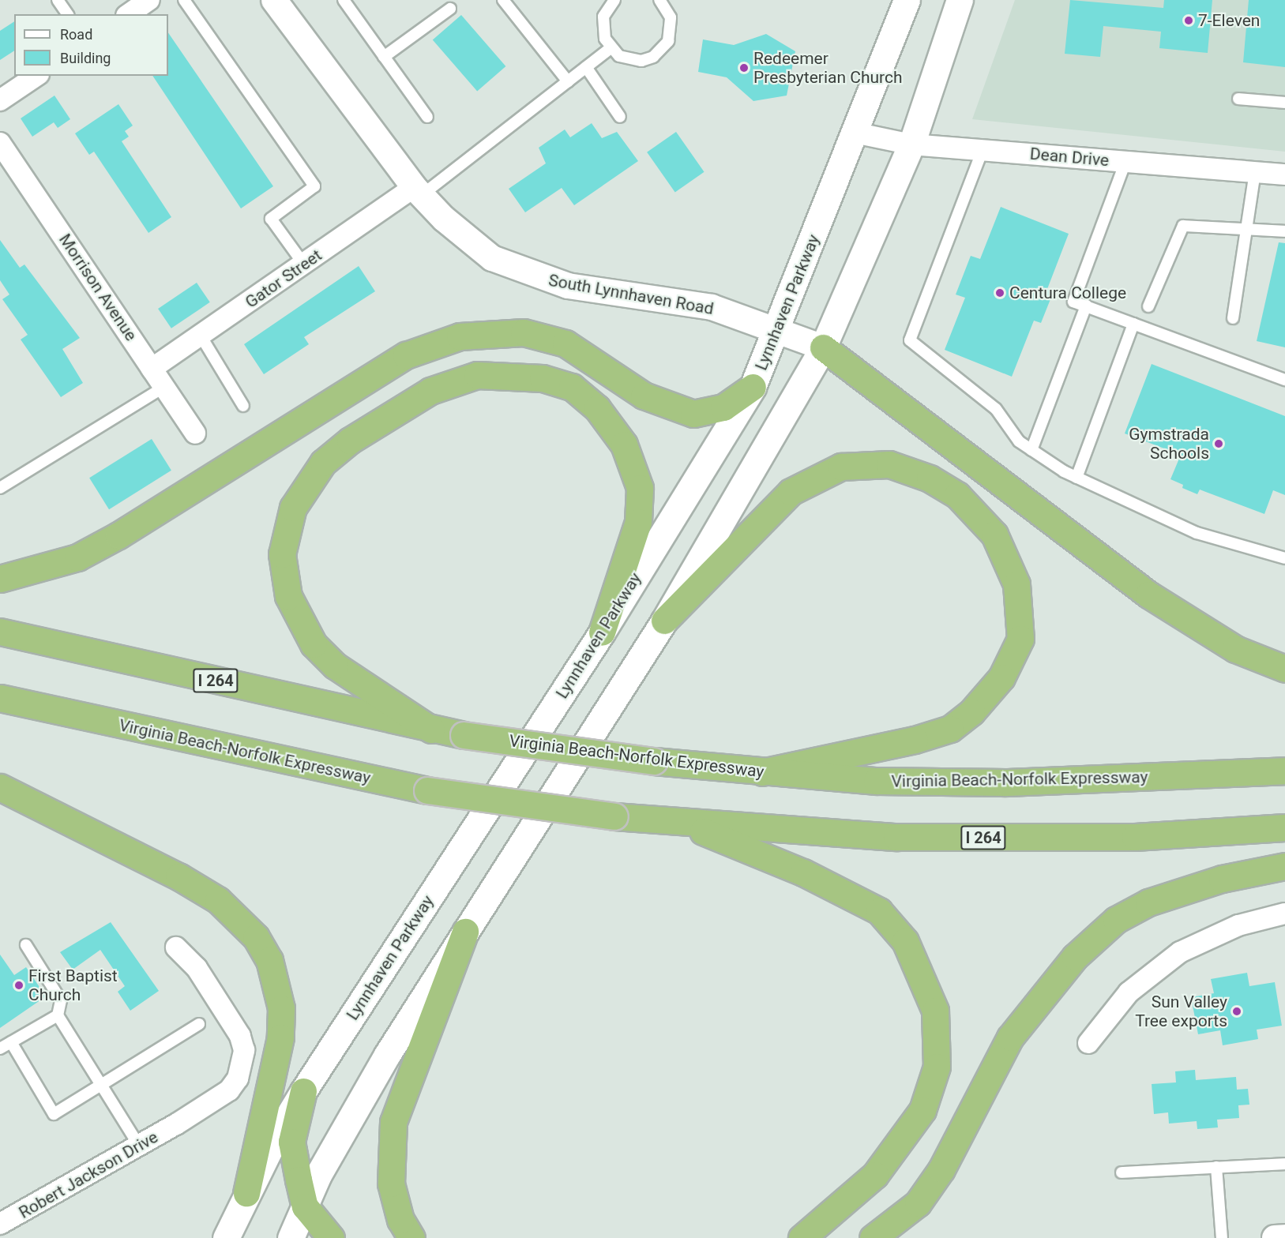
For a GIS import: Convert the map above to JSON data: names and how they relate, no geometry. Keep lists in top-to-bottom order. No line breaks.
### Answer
{"streets":{"highway":["I 264","Virginia Beach-Norfolk Expressway"],"main road":["Lynnhaven Parkway"],"street":["Dean Drive","Gator Street","Morrison Avenue","South Lynnhaven Road","Robert Jackson Drive"]},"crossings":[["Dean Drive","Lynnhaven Parkway"],["Gator Street","Morrison Avenue"],["Gator Street","South Lynnhaven Road"],["South Lynnhaven Road","Lynnhaven Parkway"]],"places":["7-Eleven","Redeemer Presbyterian Church","Centura College","Gymstrada Schools","First Baptist Church","Sun Valley Tree exports"],"legend":["Road","Building"]}
